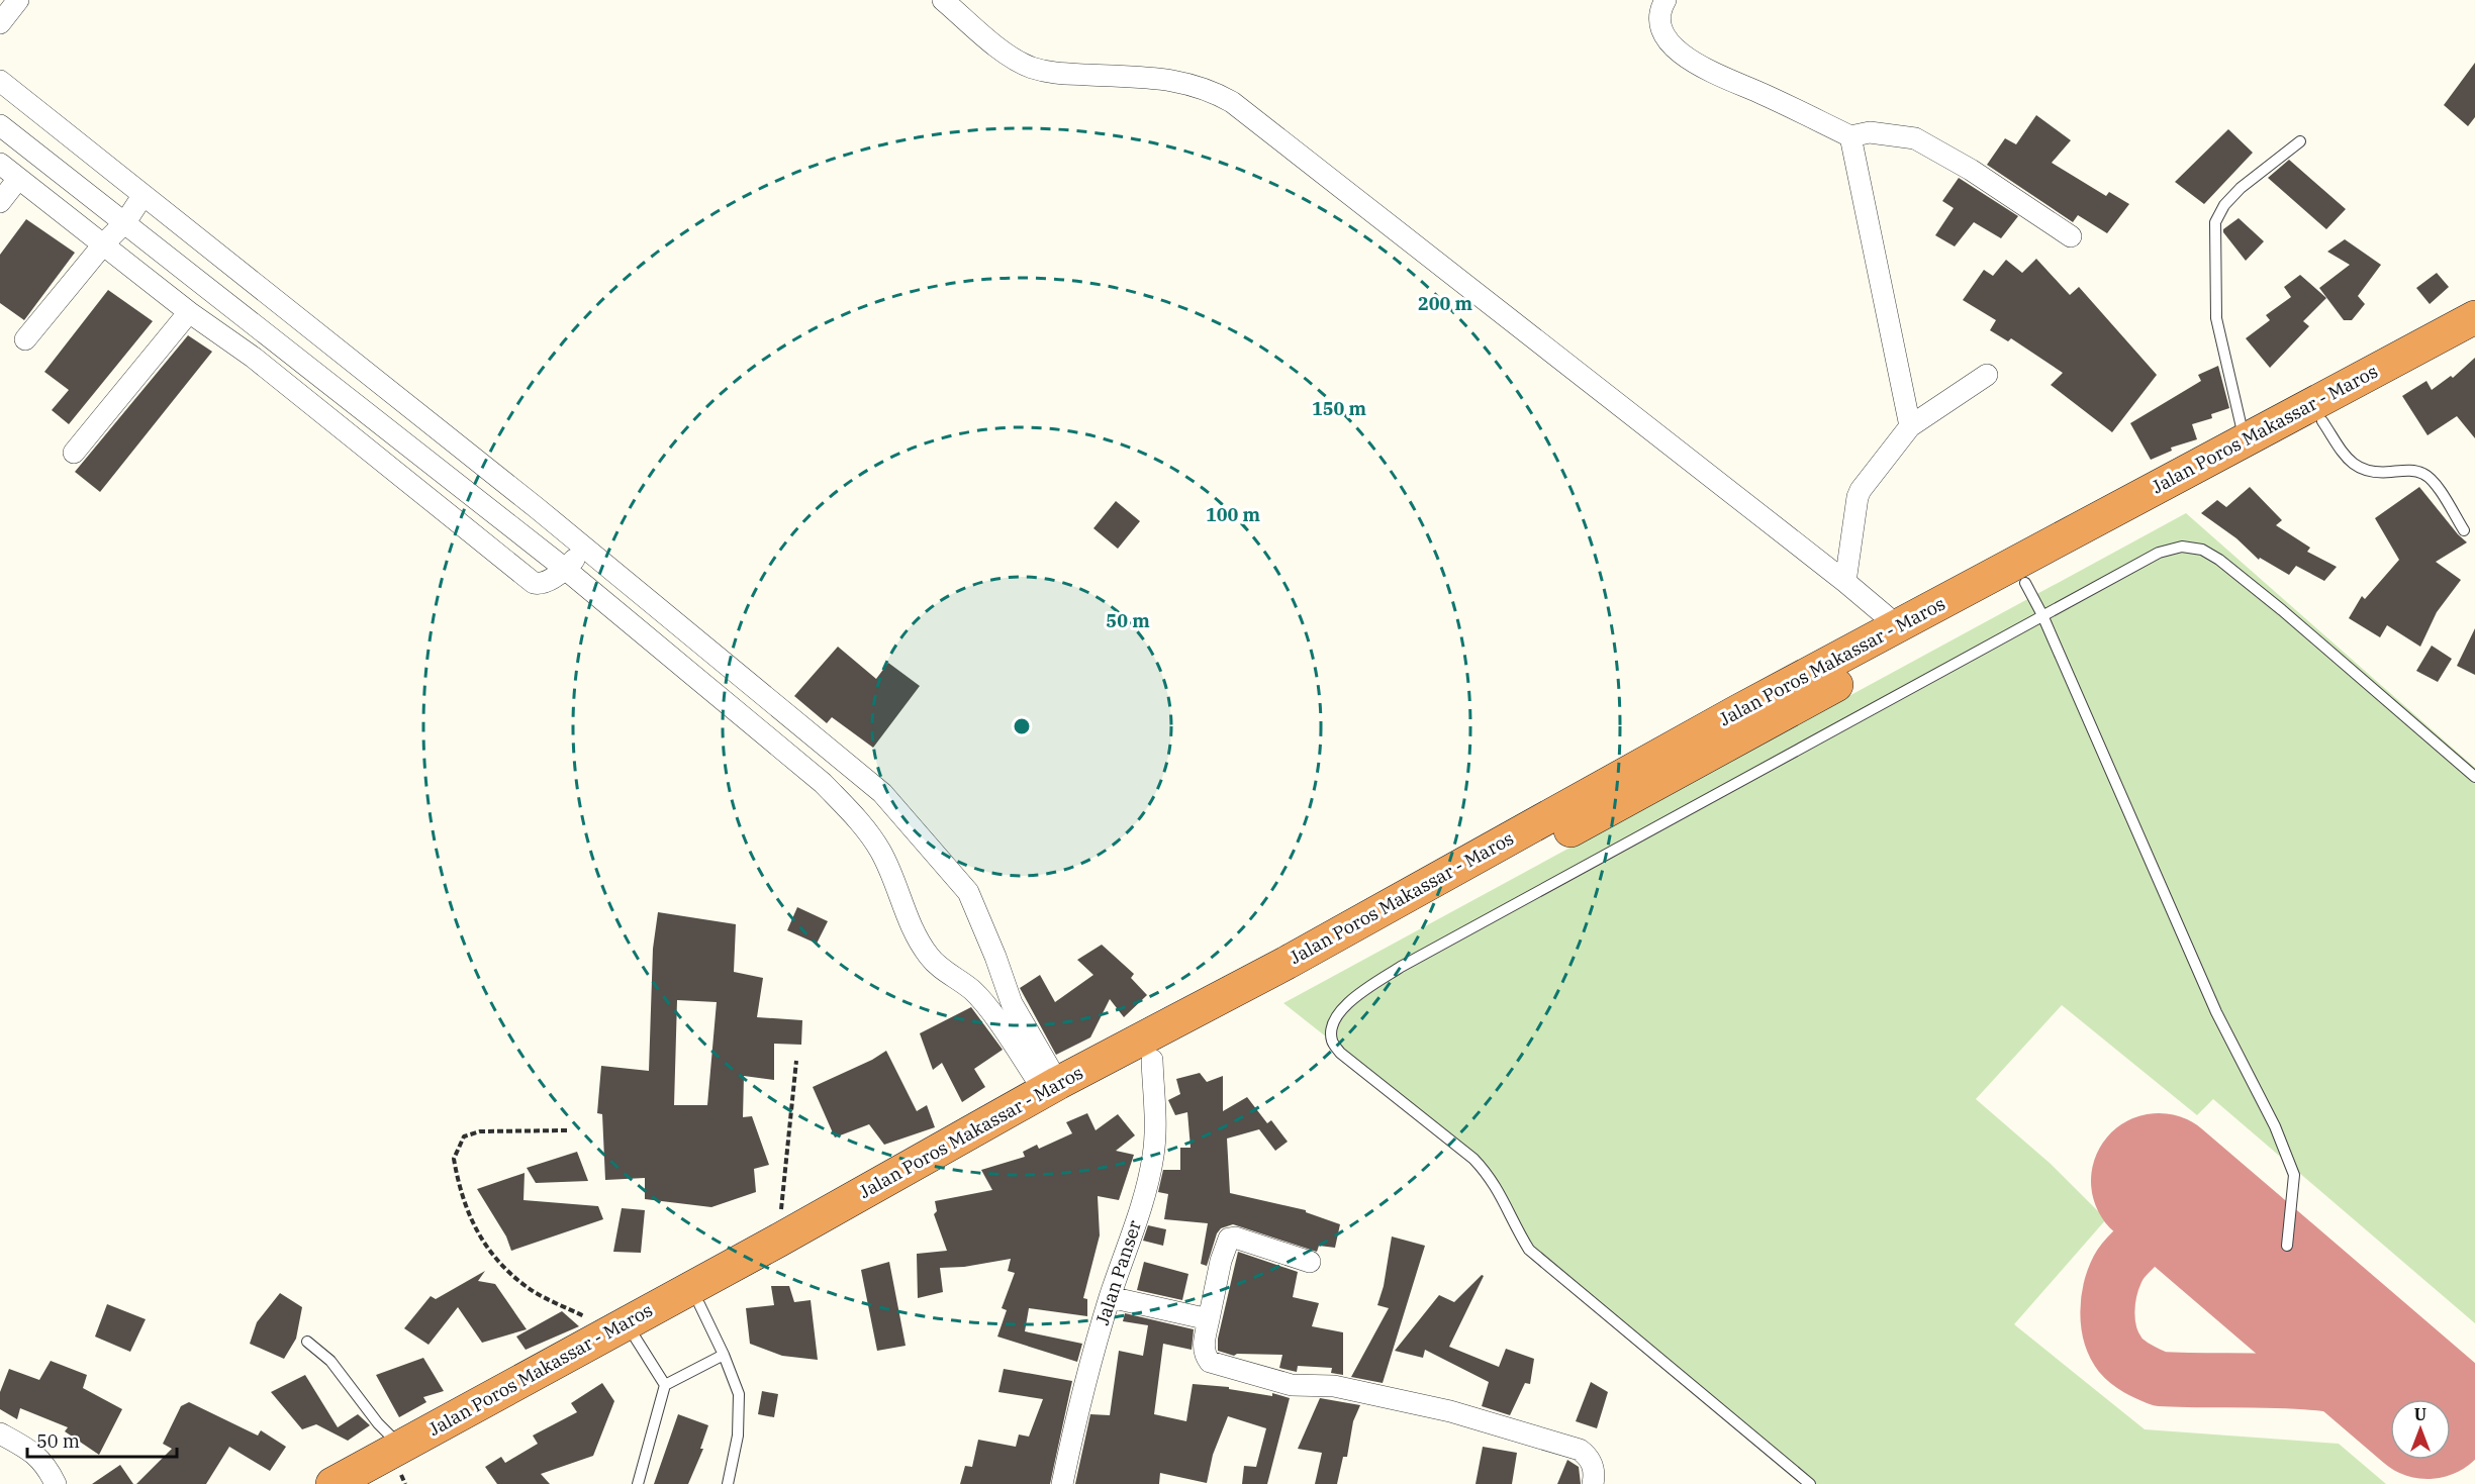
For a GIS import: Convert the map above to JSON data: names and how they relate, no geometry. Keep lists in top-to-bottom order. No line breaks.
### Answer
{"streets":{"highway":["Jalan Poros Makassar - Maros"],"street":["Jalan Panser"]},"crossings":[["Jalan Poros Makassar - Maros","Jalan Panser"]],"scale_bar":"50 m","north":"top","rings":["200 m","150 m","100 m","50 m"]}
